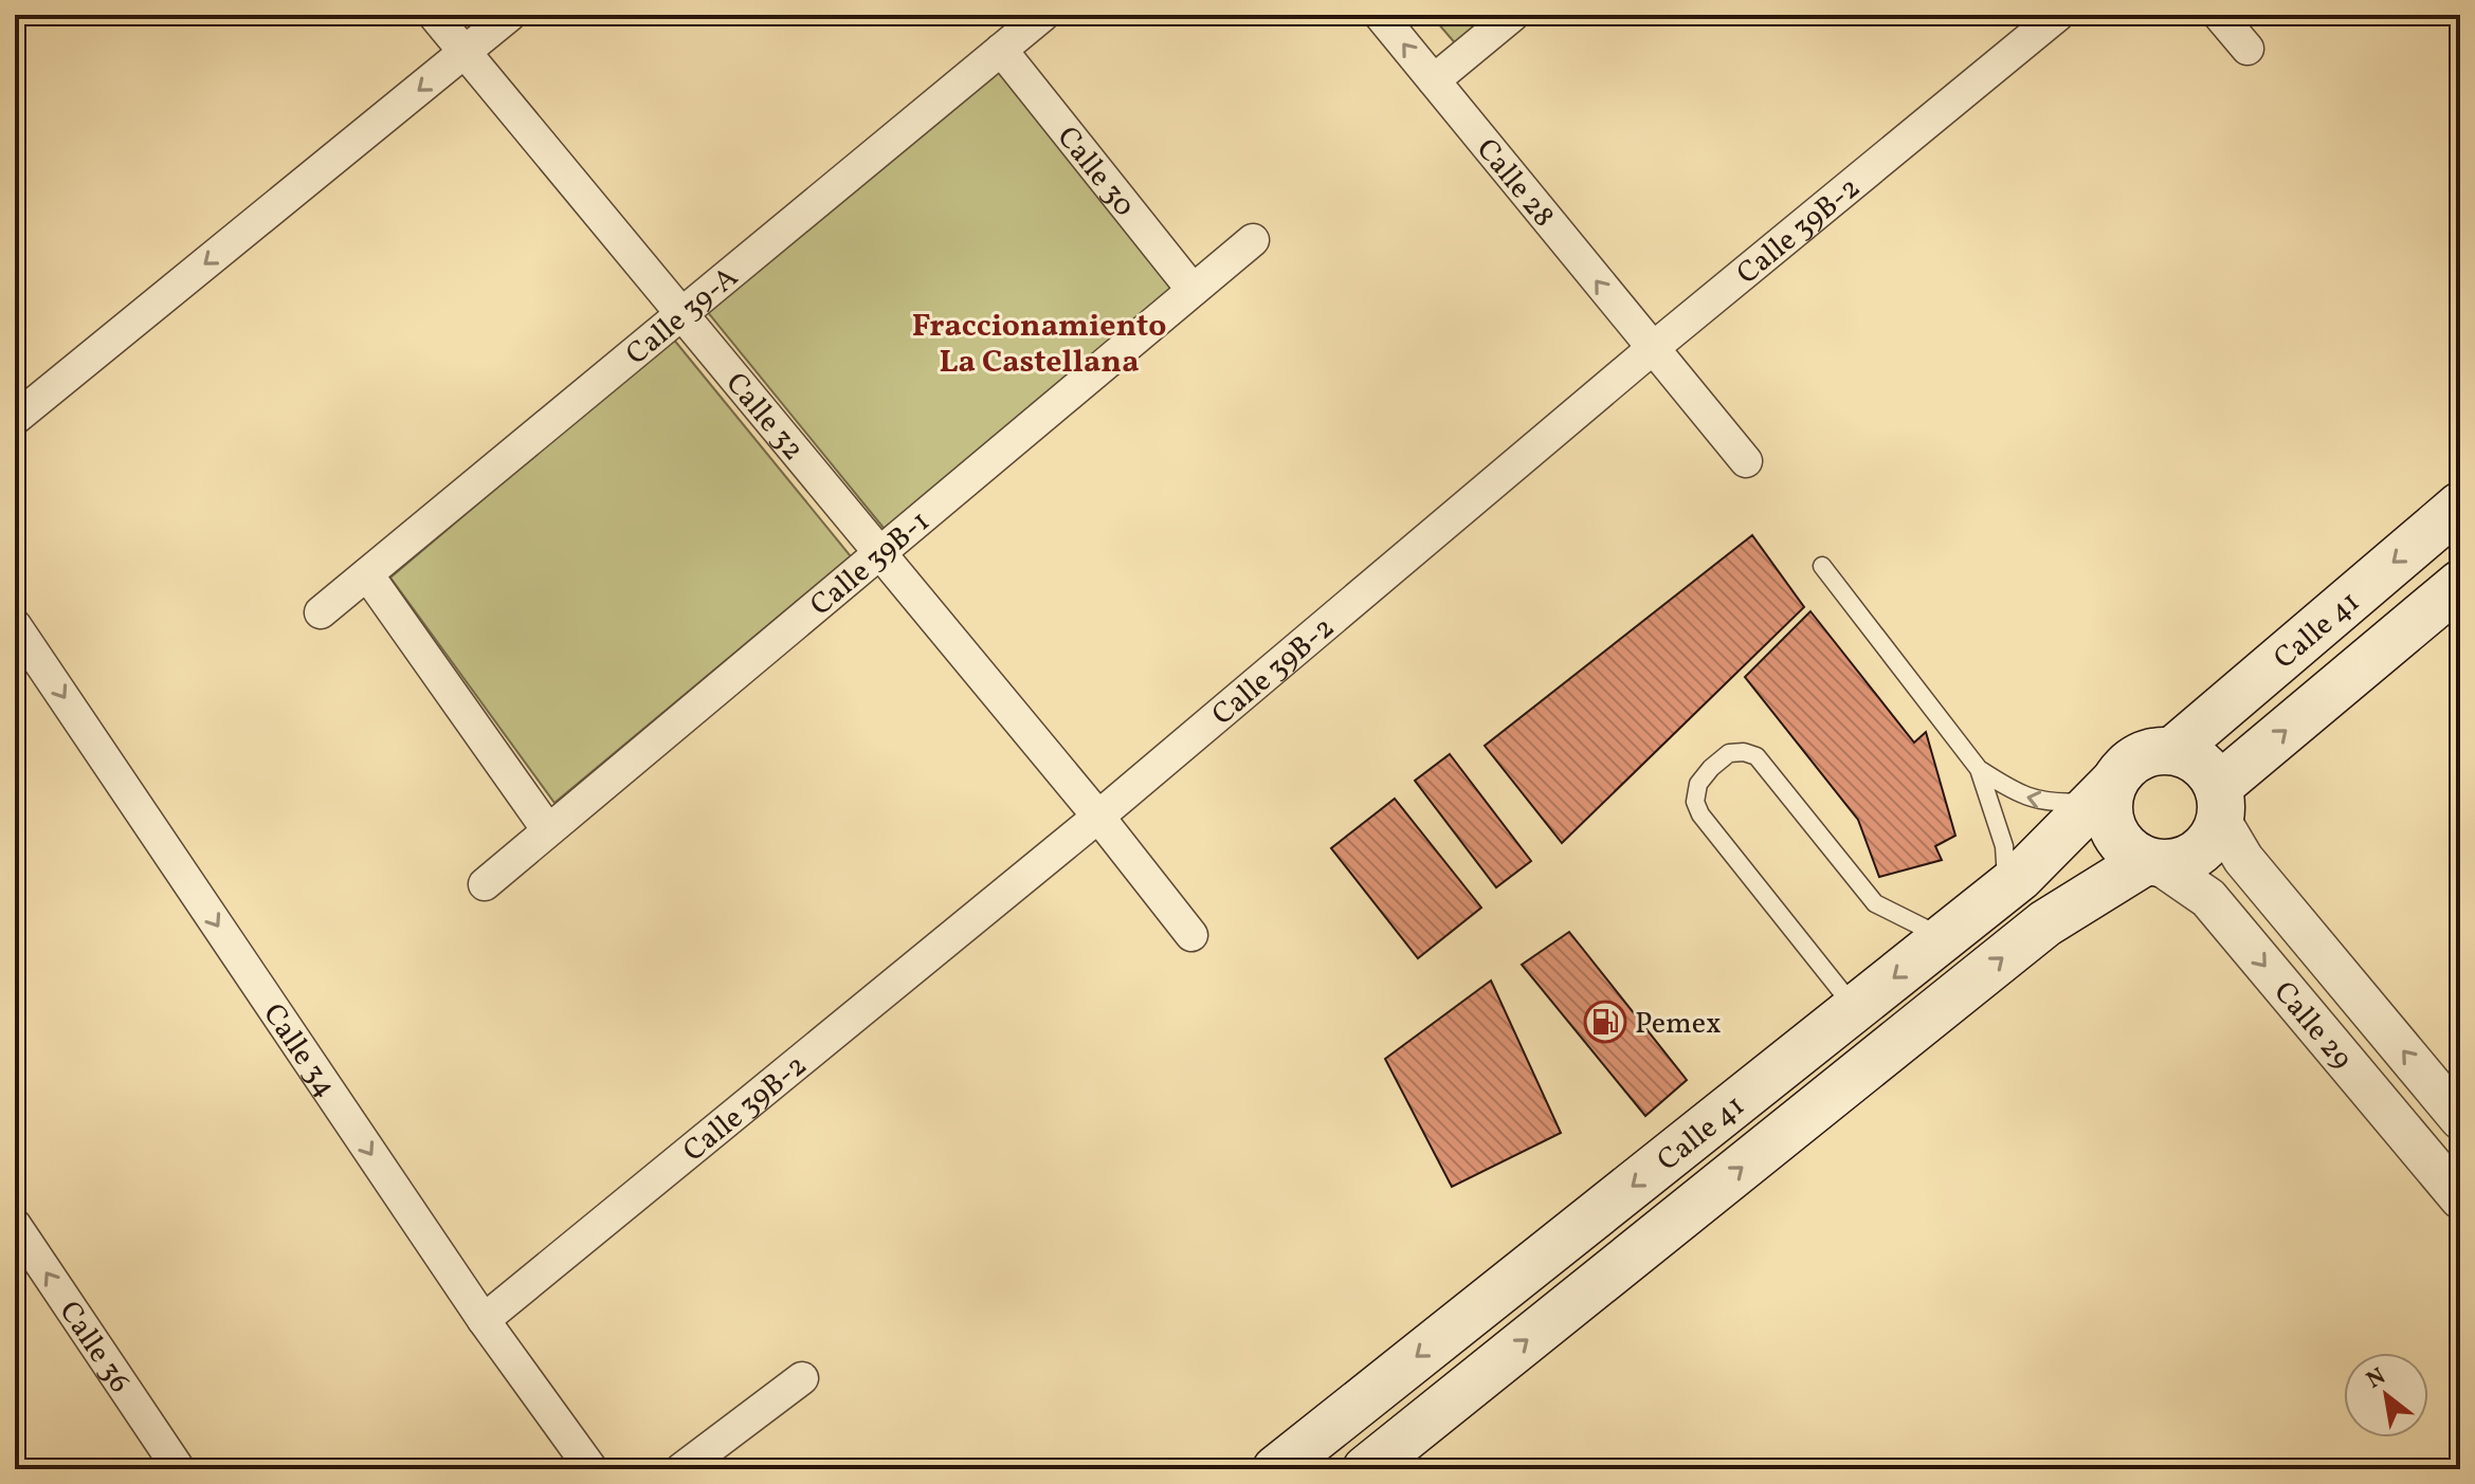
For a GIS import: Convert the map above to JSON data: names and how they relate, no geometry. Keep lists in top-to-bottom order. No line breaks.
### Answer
{"streets":{"main road":["Calle 41"],"street":["Calle 30","Calle 28","Calle 39B-2","Calle 39-A","Calle 32","Calle 39B-1","Calle 29","Calle 34","Calle 36"]},"crossings":[["Calle 30","Calle 39-A"],["Calle 30","Calle 39B-1"],["Calle 28","Calle 39B-2"],["Calle 39B-2","Calle 32"],["Calle 39B-2","Calle 34"],["Calle 39-A","Calle 32"],["Calle 32","Calle 39B-1"],["Calle 41","Calle 29"]],"one_way":["Calle 28","Calle 34","Calle 36"],"districts":["Fraccionamiento La Castellana"],"places":{"fuel station":["Pemex"]},"north":"top left"}
